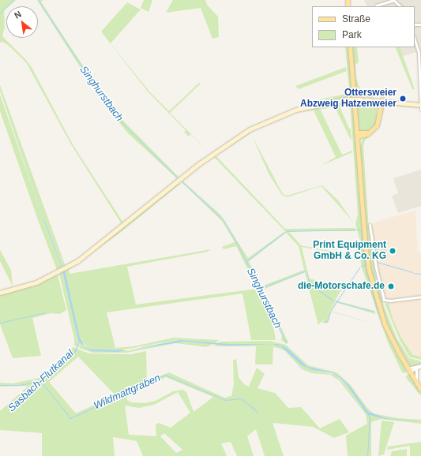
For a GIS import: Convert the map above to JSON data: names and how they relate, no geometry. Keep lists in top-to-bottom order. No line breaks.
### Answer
{"water":["Singhurstbach","Sasbach-Flutkanal","Wildmattgraben"],"places":["Ottersweier Abzweig Hatzenweier","Print Equipment GmbH & Co. KG","die-Motorschafe.de"],"legend":["Straße","Park"],"north":"top left"}
